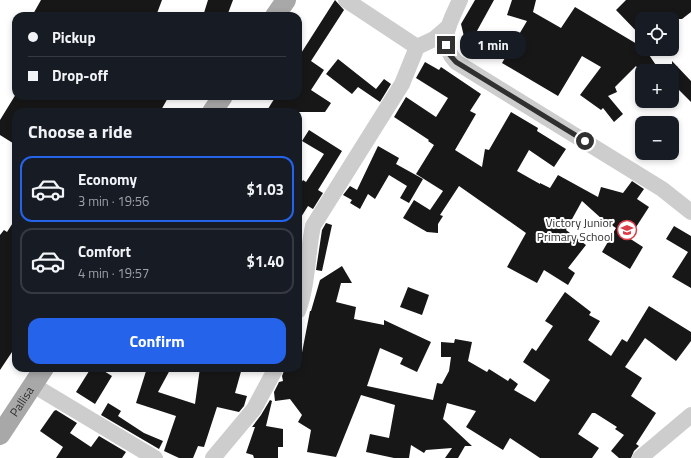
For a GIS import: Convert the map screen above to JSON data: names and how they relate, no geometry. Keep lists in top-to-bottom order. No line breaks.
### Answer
{"streets":{"main road":["Pallisa"]},"places":{"school or university":["Victory Junior Primary School"]},"page":{"map_buttons":["+","−"],"banner":["Pickup","Drop-off"],"bubble":"1 min","heading":"Choose a ride","list":[{"name":"Economy","note":"3 min · 19:56","value":"$1.03"},{"name":"Comfort","note":"4 min · 19:57","value":"$1.40"}],"buttons":"Confirm"}}
